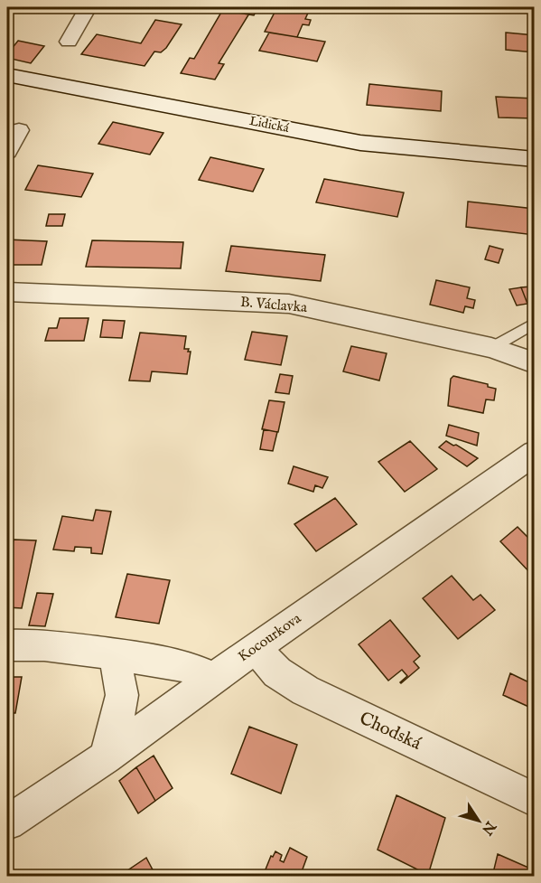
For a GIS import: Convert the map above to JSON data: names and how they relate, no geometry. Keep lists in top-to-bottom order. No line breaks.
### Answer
{"streets":{"main road":["Lidická"],"street":["B. Václavka","Kocourkova","Chodská"]},"crossings":[["Kocourkova","Chodská"]],"north":"bottom right"}
